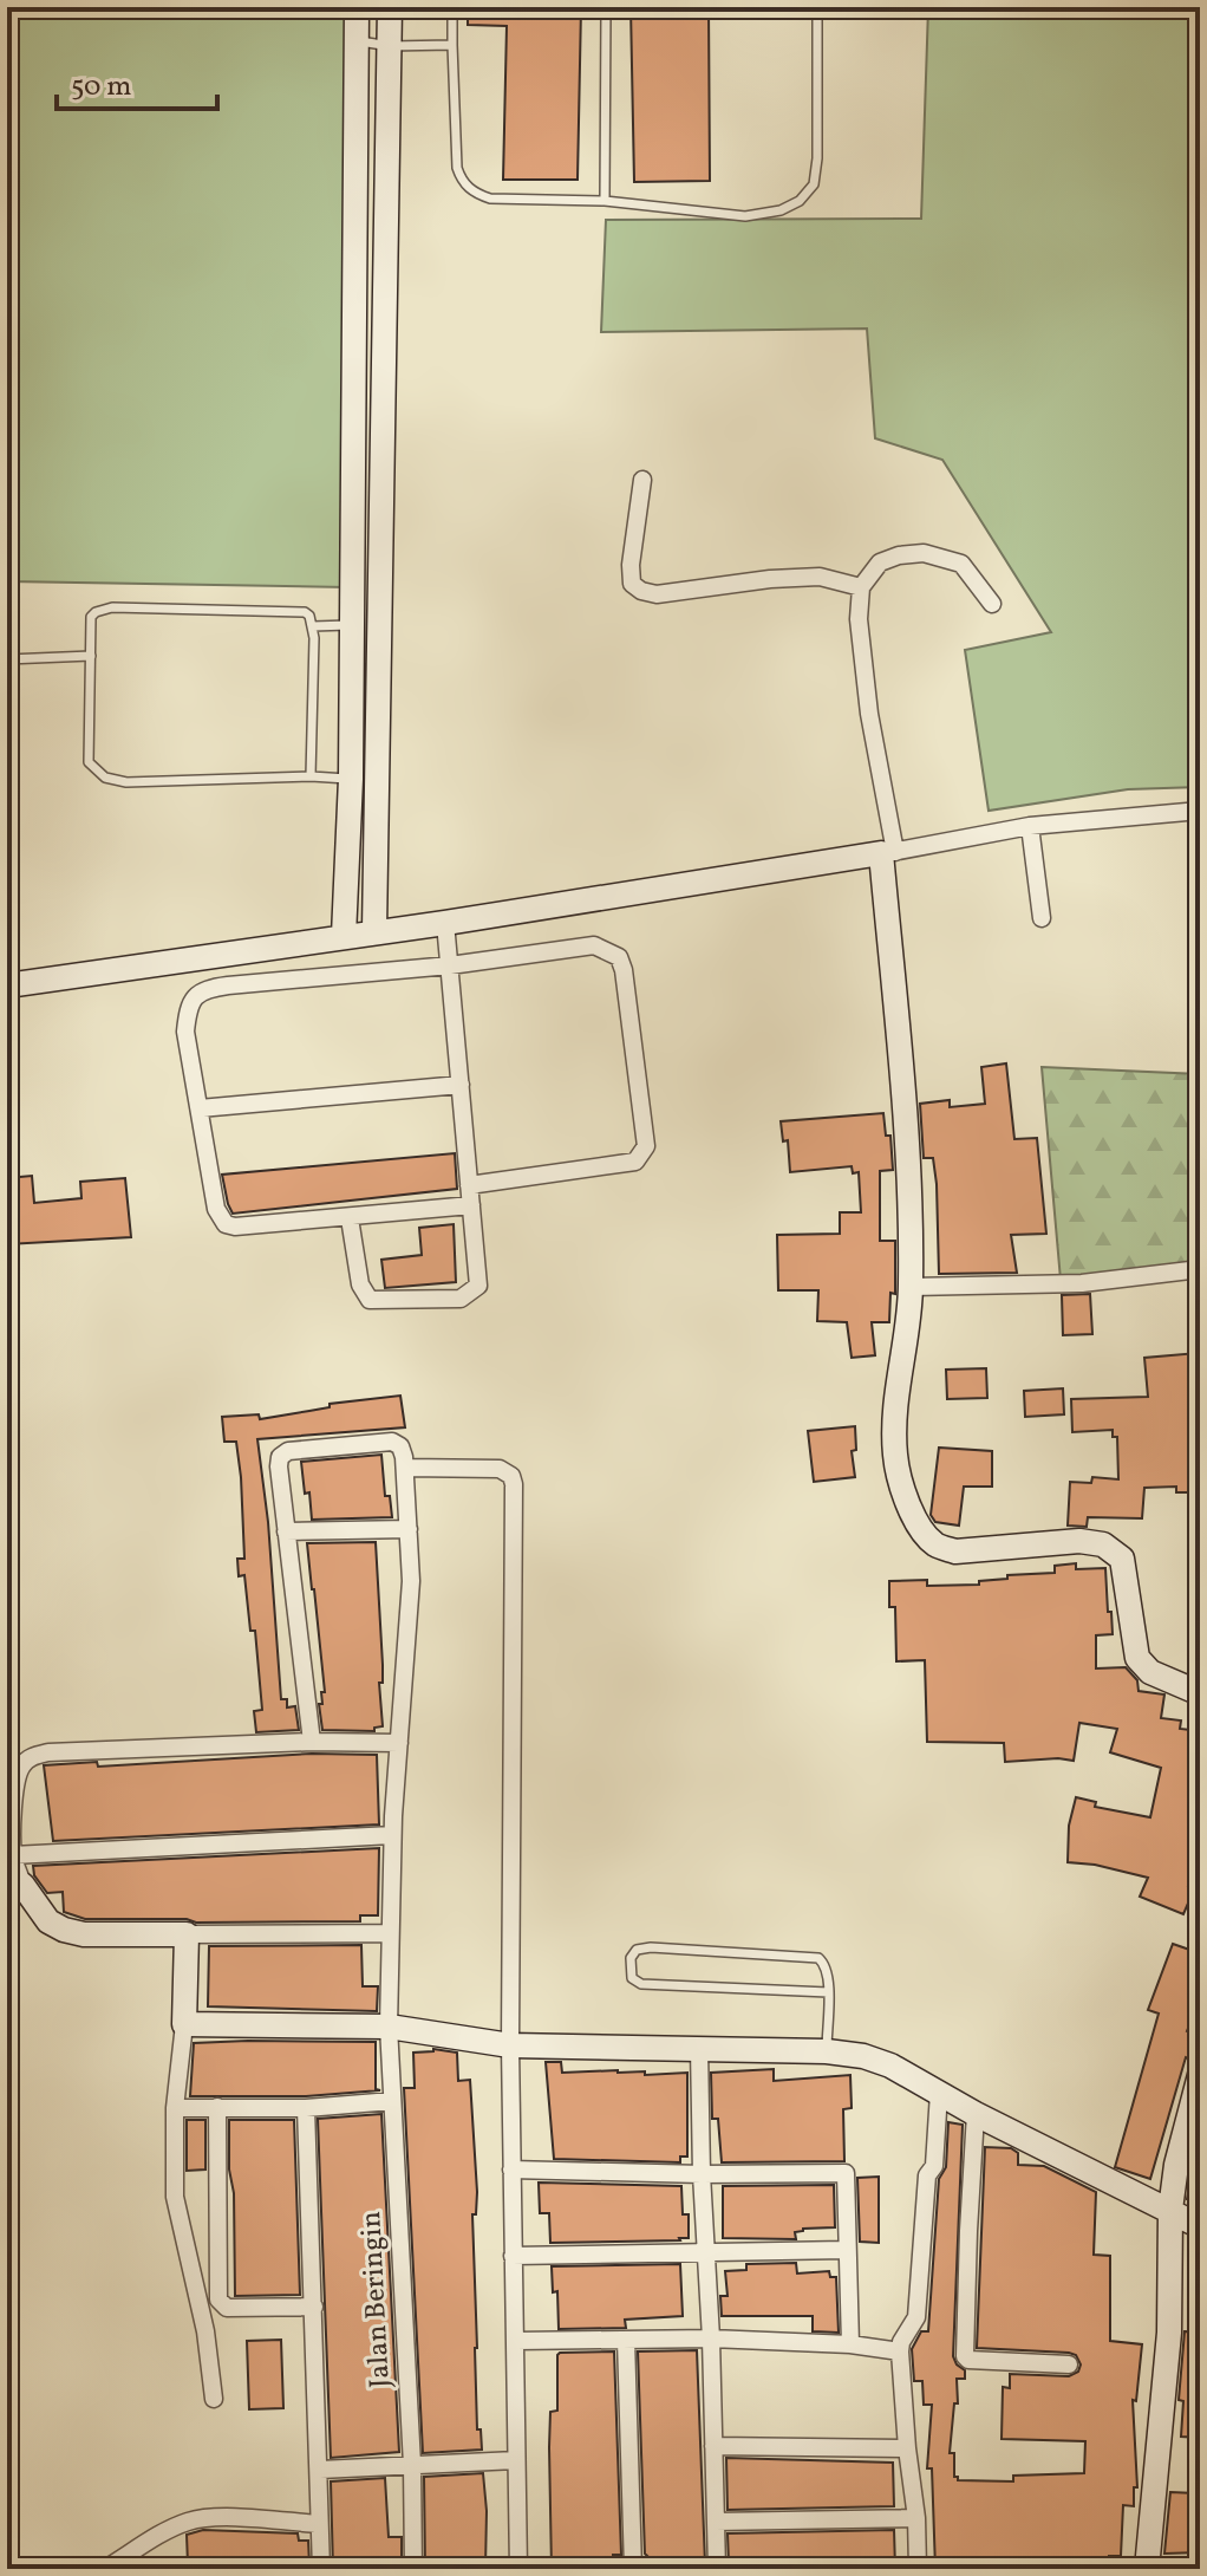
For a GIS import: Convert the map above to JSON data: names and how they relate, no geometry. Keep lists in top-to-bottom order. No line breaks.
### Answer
{"streets":{"street":["Jalan Beringin"]},"scale_bar":"50 m"}
